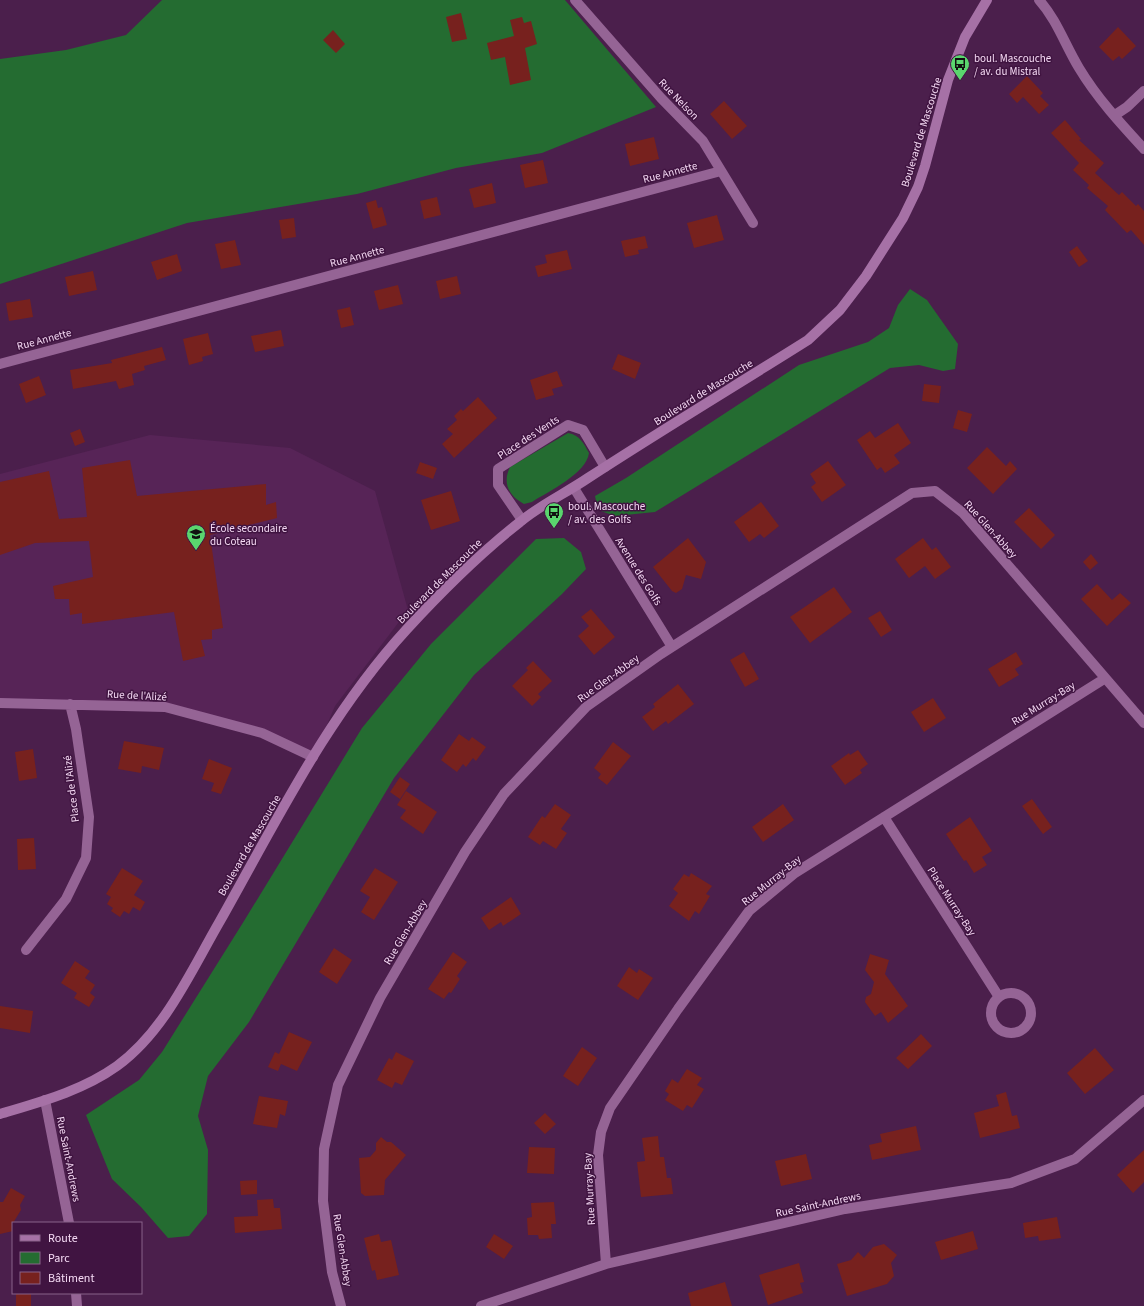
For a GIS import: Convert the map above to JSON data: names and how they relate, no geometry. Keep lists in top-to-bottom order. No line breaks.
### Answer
{"streets":{"street":["Rue Nelson","Boulevard de Mascouche","Rue Annette","Place des Vents","Rue Glen-Abbey","Avenue des Golfs","Rue de l'Alizé","Rue Murray-Bay","Place de l'Alizé","Place Murray-Bay","Rue Saint-Andrews"]},"crossings":[["Rue Nelson","Rue Annette"],["Boulevard de Mascouche","Place des Vents"],["Boulevard de Mascouche","Avenue des Golfs"],["Boulevard de Mascouche","Rue de l'Alizé"],["Boulevard de Mascouche","Rue Saint-Andrews"],["Rue Glen-Abbey","Avenue des Golfs"],["Rue Glen-Abbey","Rue Murray-Bay"],["Rue de l'Alizé","Place de l'Alizé"],["Rue Murray-Bay","Place Murray-Bay"],["Rue Murray-Bay","Rue Saint-Andrews"]],"places":{"bus stop":["boul. Mascouche / av. du Mistral","boul. Mascouche / av. des Golfs"],"school or university":["École secondaire du Coteau"]},"legend":["Route","Parc","Bâtiment"]}
